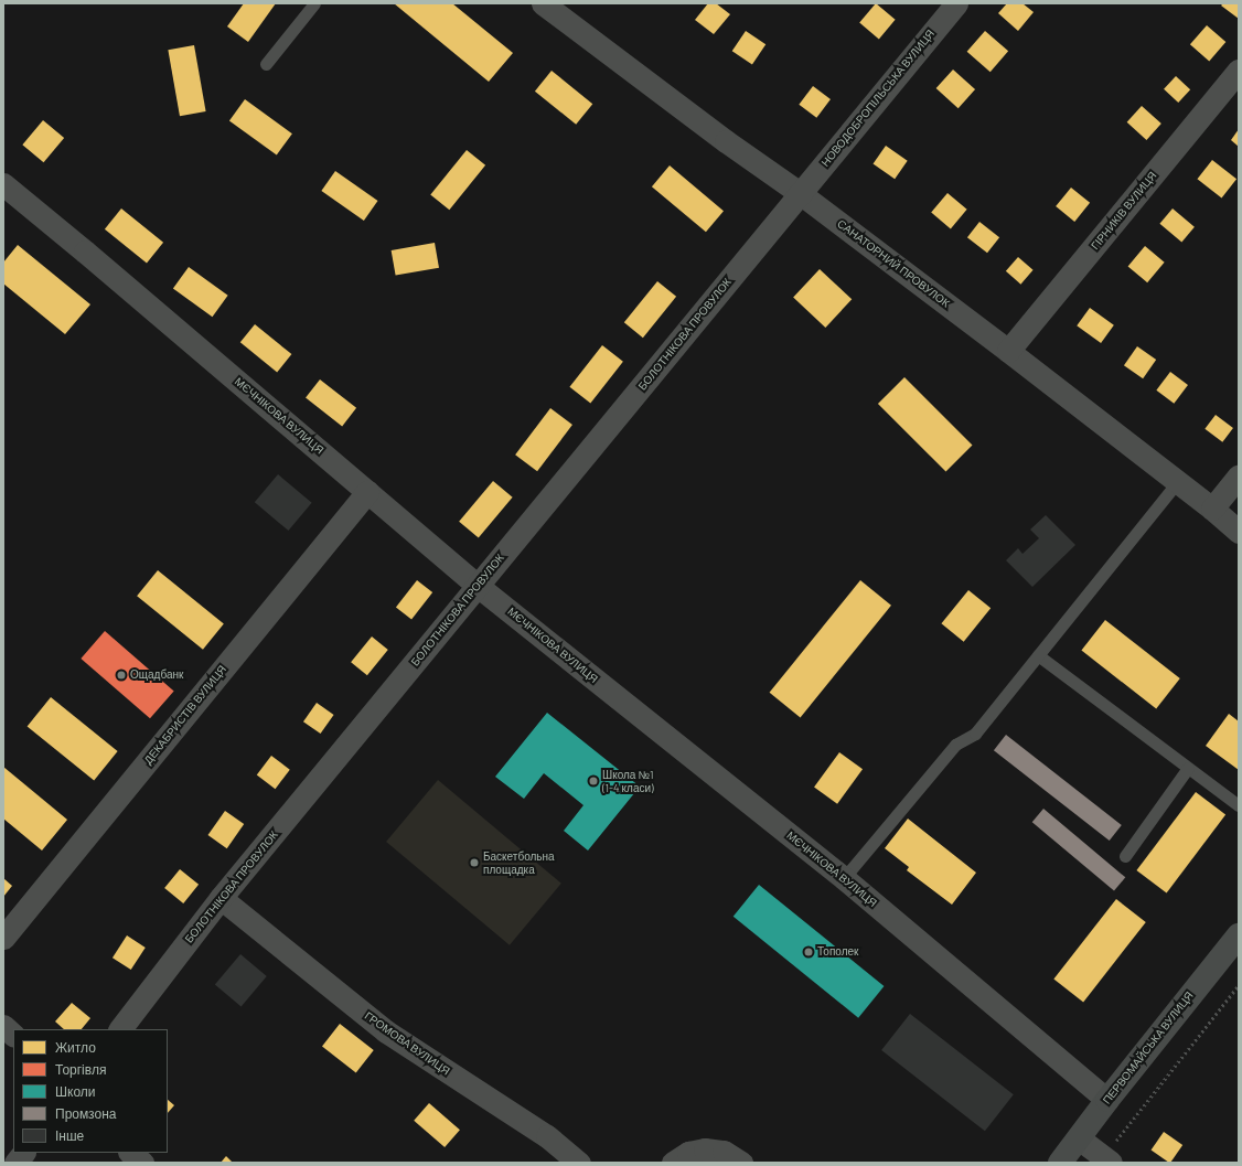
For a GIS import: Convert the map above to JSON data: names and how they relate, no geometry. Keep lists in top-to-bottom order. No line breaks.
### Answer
{"streets":{"main road":["ПЕРВОМАЙСЬКА ВУЛИЦЯ"],"street":["НОВОДОБРОПІЛЬСЬКА ВУЛИЦЯ","ГІРНИКІВ ВУЛИЦЯ","САНАТОРНИЙ ПРОВУЛОК","БОЛОТНІКОВА ПРОВУЛОК","МЄЧНІКОВА ВУЛИЦЯ","ДЕКАБРИСТІВ ВУЛИЦЯ","ГРОМОВА ВУЛИЦЯ"]},"crossings":[["НОВОДОБРОПІЛЬСЬКА ВУЛИЦЯ","САНАТОРНИЙ ПРОВУЛОК"],["НОВОДОБРОПІЛЬСЬКА ВУЛИЦЯ","БОЛОТНІКОВА ПРОВУЛОК"],["ГІРНИКІВ ВУЛИЦЯ","САНАТОРНИЙ ПРОВУЛОК"],["САНАТОРНИЙ ПРОВУЛОК","БОЛОТНІКОВА ПРОВУЛОК"],["БОЛОТНІКОВА ПРОВУЛОК","МЄЧНІКОВА ВУЛИЦЯ"],["БОЛОТНІКОВА ПРОВУЛОК","ГРОМОВА ВУЛИЦЯ"],["МЄЧНІКОВА ВУЛИЦЯ","ДЕКАБРИСТІВ ВУЛИЦЯ"],["МЄЧНІКОВА ВУЛИЦЯ","ПЕРВОМАЙСЬКА ВУЛИЦЯ"]],"places":["Ощадбанк","Школа №1 (1-4 класи)","Баскетбольна площадка","Тополек"],"legend":["Житло","Торгівля","Школи","Промзона","Інше"]}
